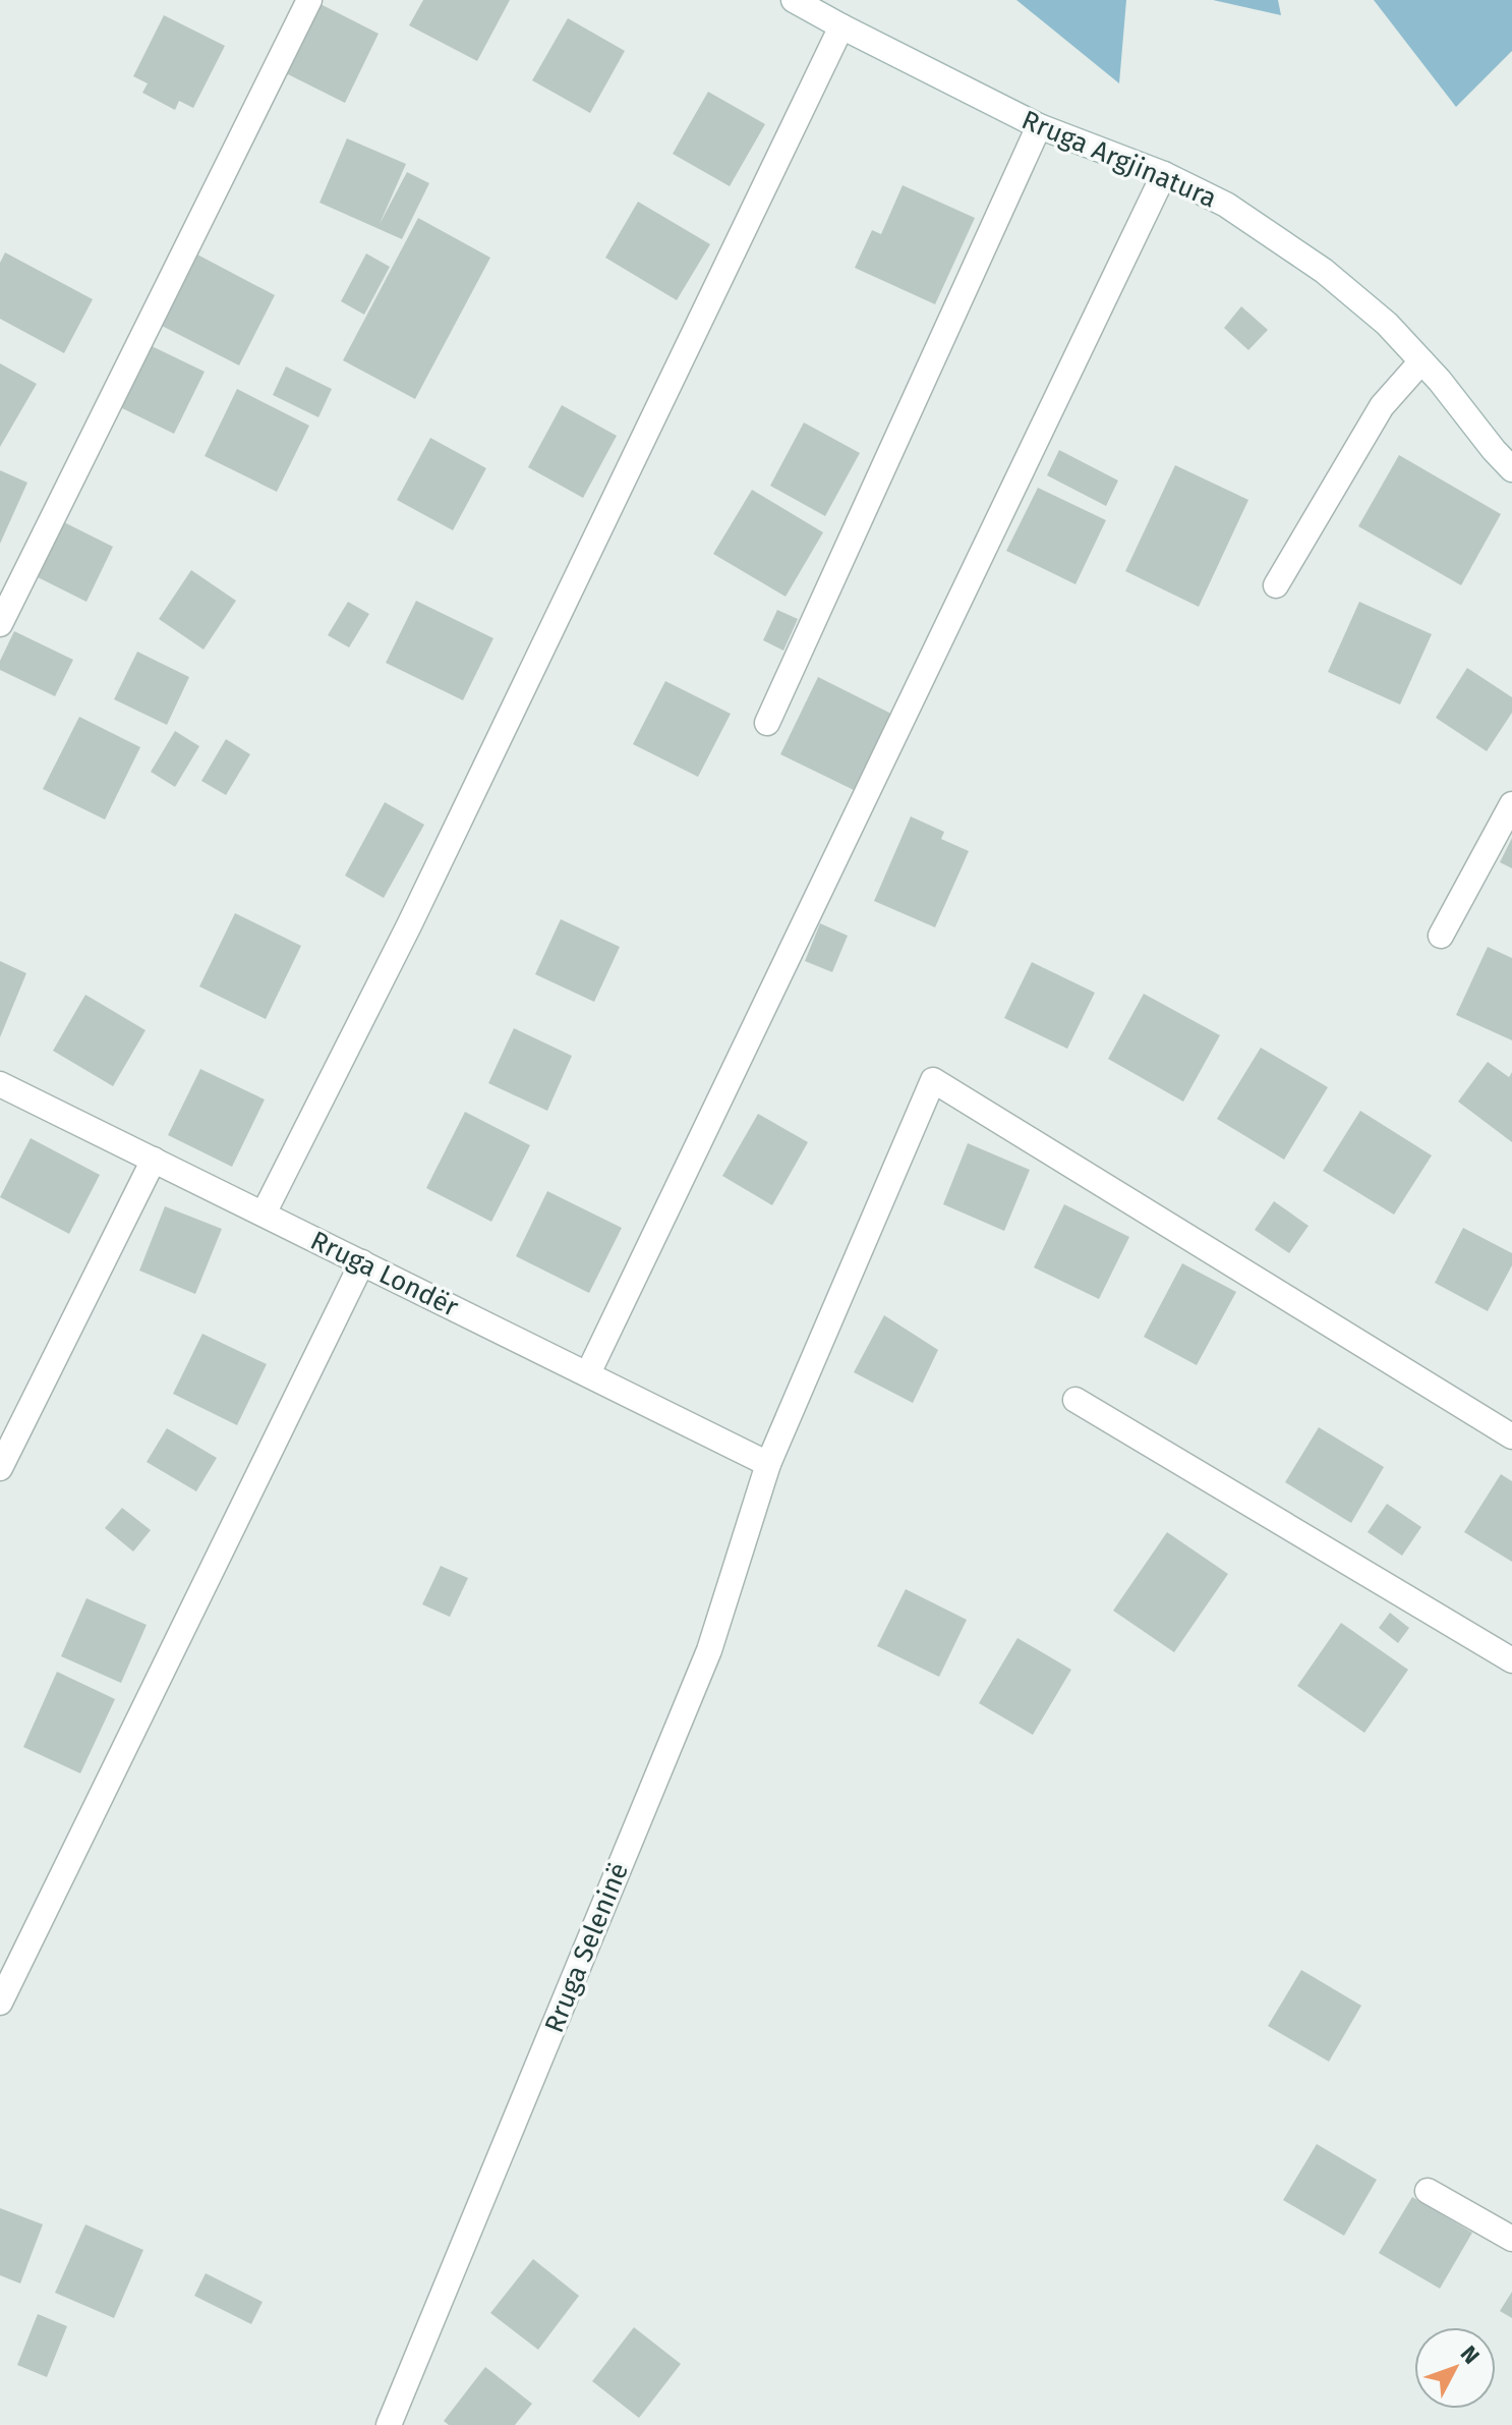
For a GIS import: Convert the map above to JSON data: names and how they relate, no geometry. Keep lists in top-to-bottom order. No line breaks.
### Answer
{"streets":{"street":["Rruga Argjinatura","Rruga Londër","Rruga Seleninë"]},"crossings":[["Rruga Londër","Rruga Seleninë"]],"north":"top right"}
